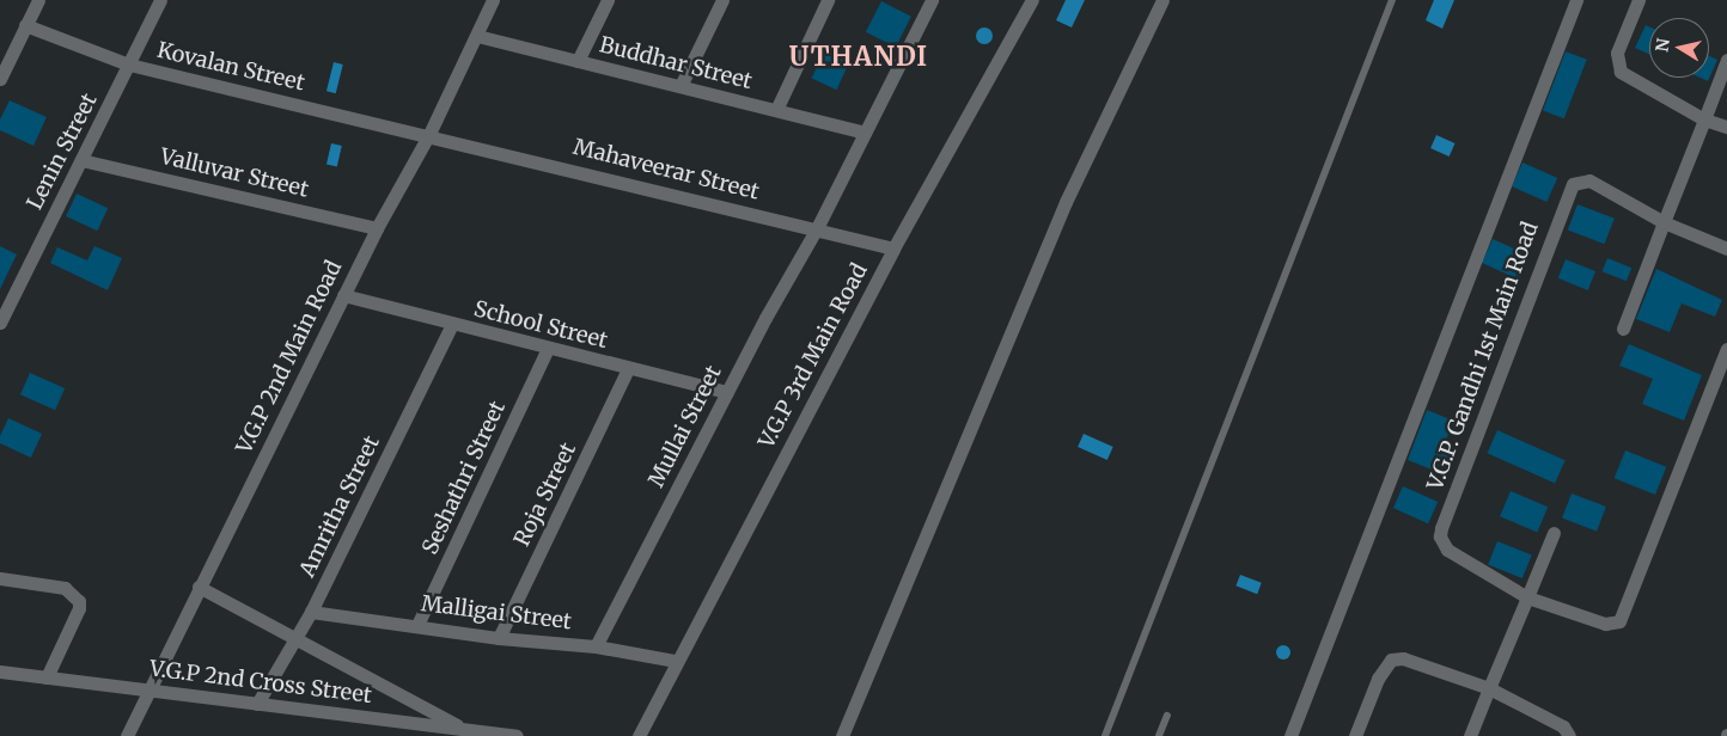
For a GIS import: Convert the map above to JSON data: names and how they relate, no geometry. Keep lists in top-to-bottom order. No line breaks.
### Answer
{"streets":{"street":["Buddhar Street","Kovalan Street","Lenin Street","Mahaveerar Street","Valluvar Street","School Street","V.G.P 3rd Main Road","V.G.P. Gandhi 1st Main Road","V.G.P 2nd Main Road","Mullai Street","Seshathri Street","Roja Street","Amritha Street","Malligai Street","V.G.P 2nd Cross Street"]},"crossings":[["Buddhar Street","V.G.P 2nd Main Road"],["Buddhar Street","Mullai Street"],["Kovalan Street","Lenin Street"],["Kovalan Street","Mahaveerar Street"],["Kovalan Street","V.G.P 2nd Main Road"],["Lenin Street","Valluvar Street"],["Mahaveerar Street","V.G.P 3rd Main Road"],["Mahaveerar Street","V.G.P 2nd Main Road"],["Mahaveerar Street","Mullai Street"],["Valluvar Street","V.G.P 2nd Main Road"],["School Street","V.G.P 2nd Main Road"],["School Street","Mullai Street"],["School Street","Seshathri Street"],["School Street","Roja Street"],["School Street","Amritha Street"],["V.G.P 3rd Main Road","Malligai Street"],["V.G.P 2nd Main Road","V.G.P 2nd Cross Street"],["Mullai Street","Malligai Street"],["Seshathri Street","Malligai Street"],["Roja Street","Malligai Street"],["Amritha Street","Malligai Street"],["Amritha Street","V.G.P 2nd Cross Street"]],"districts":["UTHANDI"],"north":"left"}
